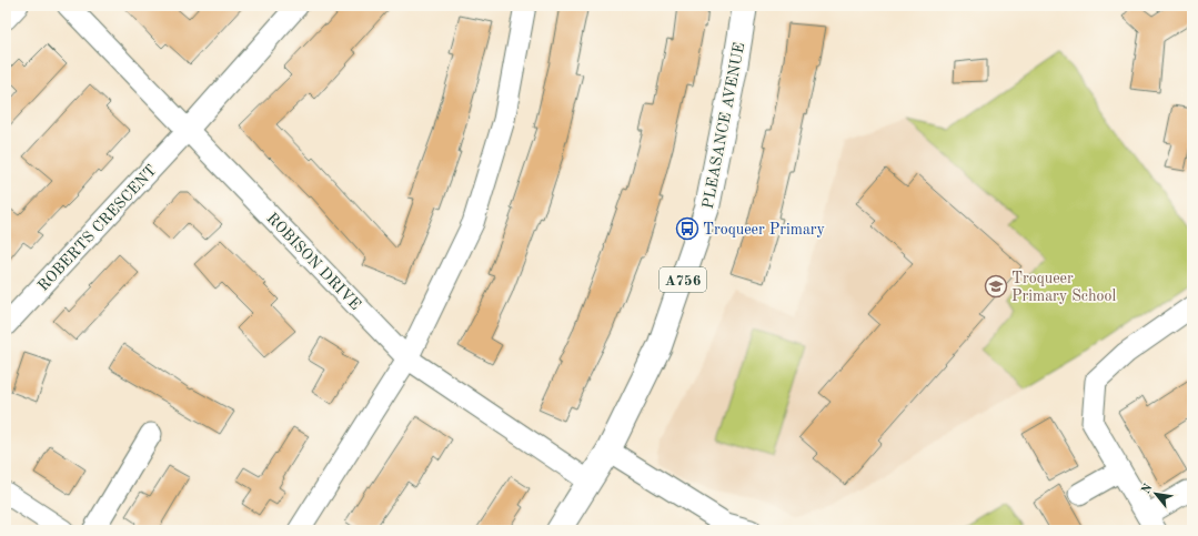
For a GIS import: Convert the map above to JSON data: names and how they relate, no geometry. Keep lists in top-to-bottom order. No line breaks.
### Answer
{"streets":{"main road":["PLEASANCE AVENUE","A756"],"street":["ROBERTS CRESCENT","ROBISON DRIVE"]},"crossings":[["PLEASANCE AVENUE","ROBISON DRIVE"],["ROBERTS CRESCENT","ROBISON DRIVE"]],"places":{"bus stop":["Troqueer Primary"],"school or university":["Troqueer Primary School"]},"north":"top left"}
